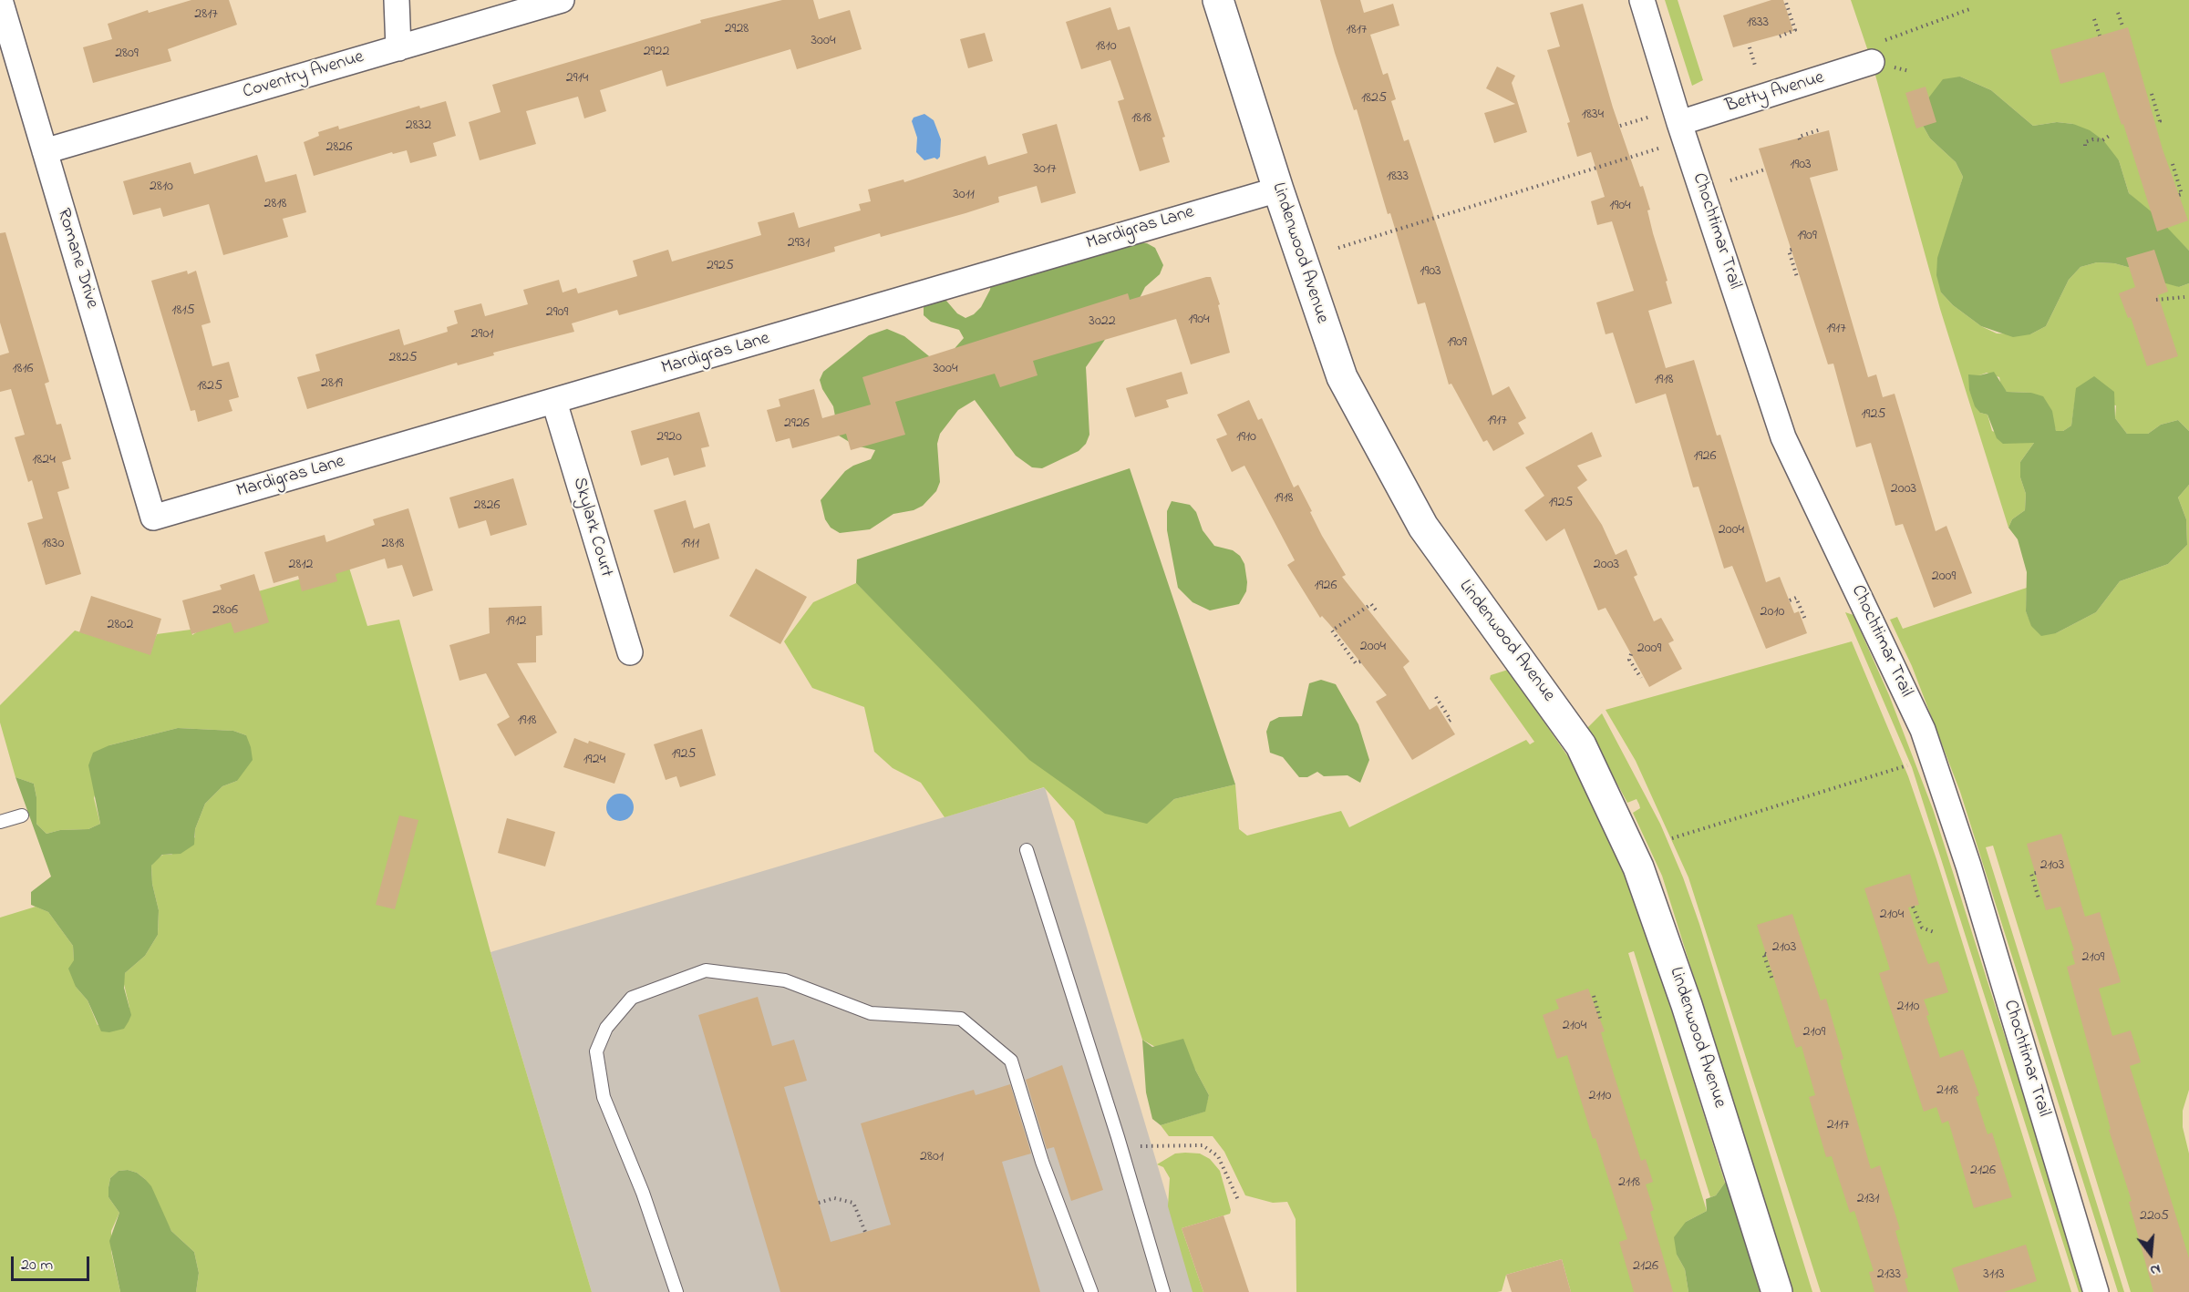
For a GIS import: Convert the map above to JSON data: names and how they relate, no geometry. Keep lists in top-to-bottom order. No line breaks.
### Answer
{"streets":{"street":["Coventry Avenue","Betty Avenue","Mardigras Lane","Chochtimar Trail","Lindenwood Avenue","Romane Drive","Skylark Court"]},"crossings":[["Coventry Avenue","Romane Drive"],["Betty Avenue","Chochtimar Trail"],["Mardigras Lane","Lindenwood Avenue"],["Mardigras Lane","Romane Drive"],["Mardigras Lane","Skylark Court"]],"house_numbers":["2817","1833","2928","1817","3004","1810","2922","2809","2914","1825","1834","1818","2832","2826","1903","3017","1833","2810","3011","2818","1904","1909","2931","2925","1903","1815","2909","1904","3022","1917","2901","1909","2825","1816","3004","1918","2819","1825","1925","1917","2926","2920","1910","1926","1824","2003","1918","1925","2826","2004","1830","2818","1911","2812","2003","2009","1926","2806","2010","1912","2802","2004","2009","1918","1925","1924","2103","2104","2103","2109","2110","2104","2109","2118","2110","2117","2801","2126","2118","2131","2205","2126","2133","3113"],"scale_bar":"20 m","north":"bottom"}
